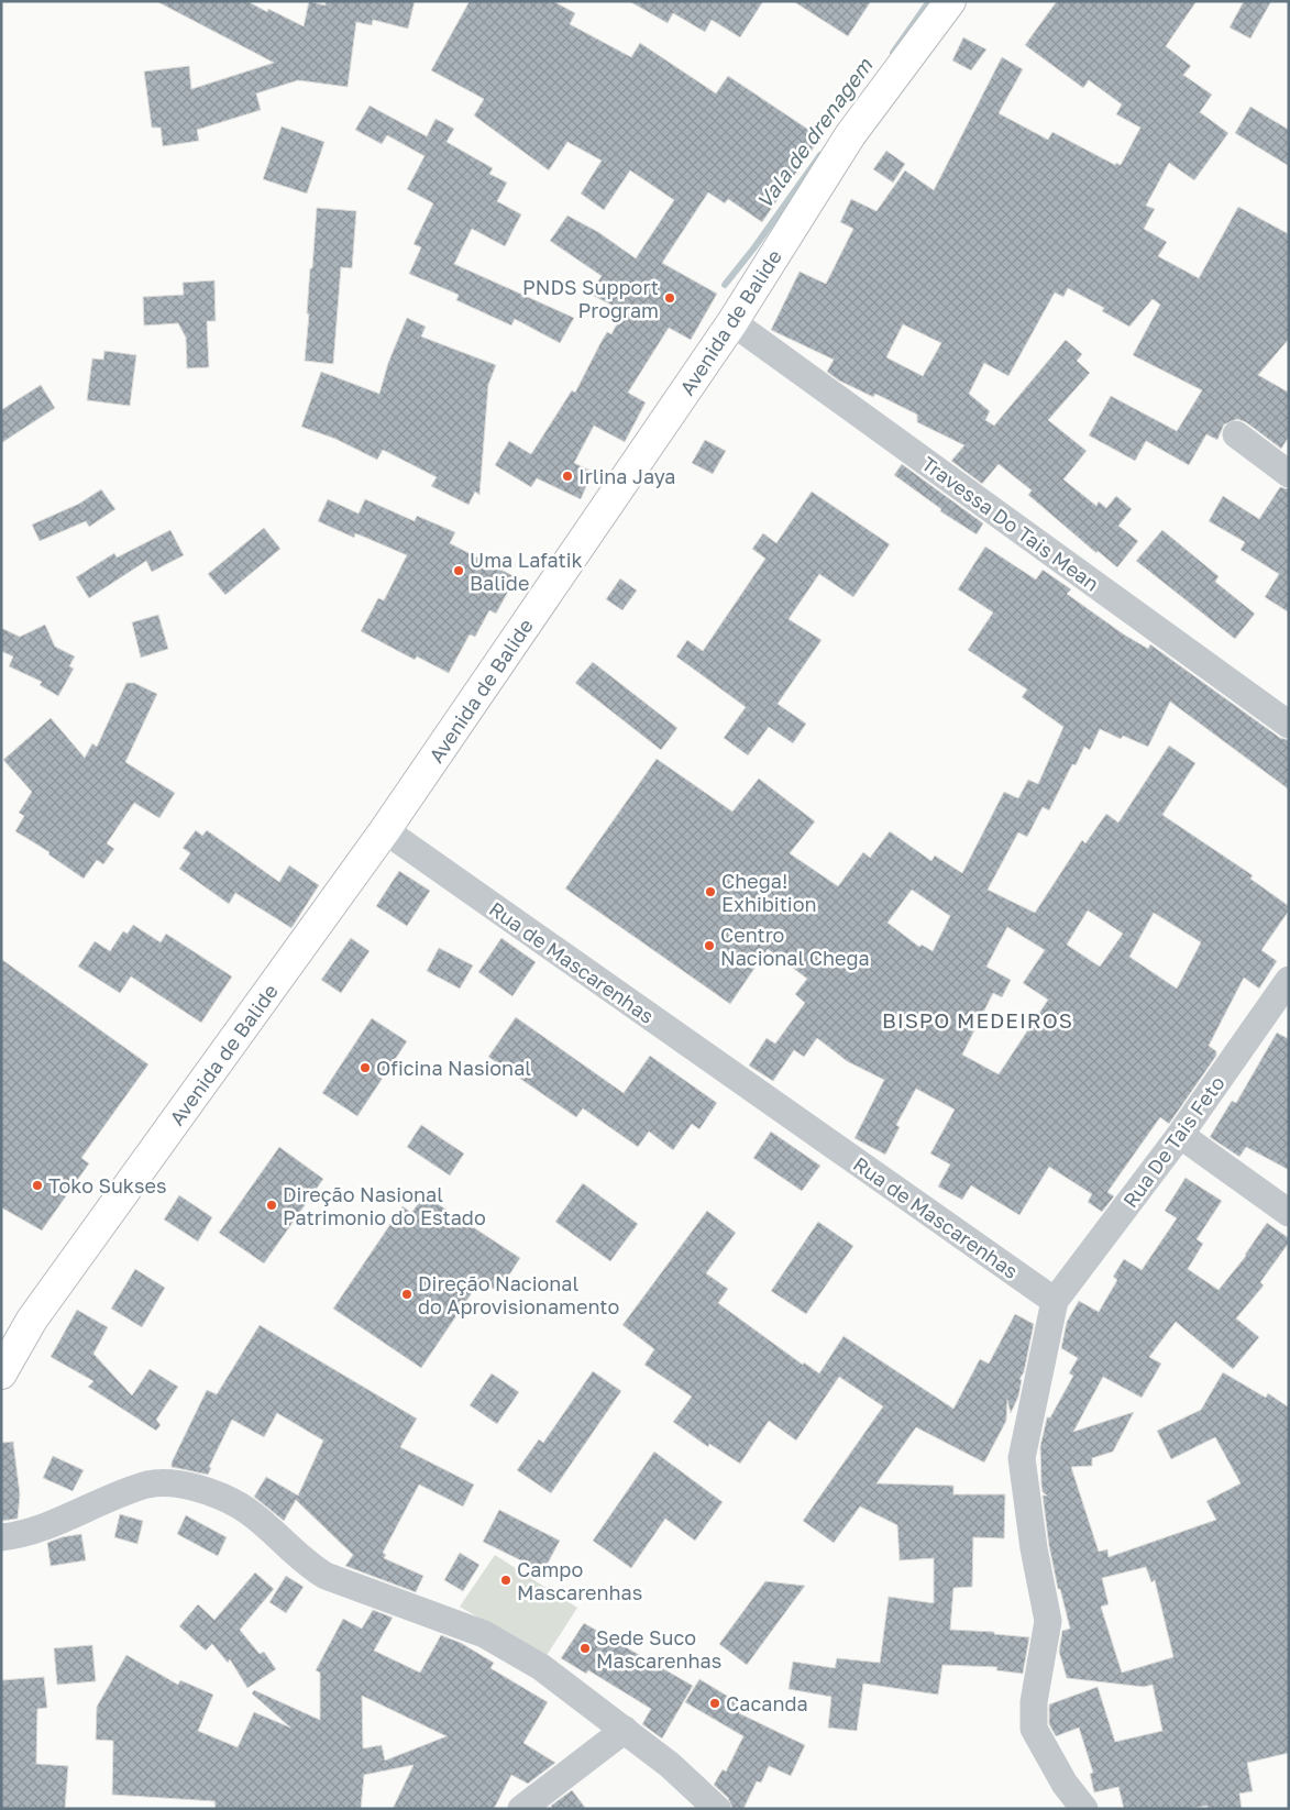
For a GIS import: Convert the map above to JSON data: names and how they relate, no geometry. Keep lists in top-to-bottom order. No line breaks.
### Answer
{"streets":{"main road":["Avenida de Balide"],"street":["Travessa Do Tais Mean","Rua de Mascarenhas","Rua De Tais Feto"]},"crossings":[["Avenida de Balide","Travessa Do Tais Mean"],["Avenida de Balide","Rua de Mascarenhas"],["Rua de Mascarenhas","Rua De Tais Feto"]],"districts":["BISPO MEDEIROS"],"water":["Vala de drenagem"],"places":["PNDS Support Program","Irlina Jaya","Uma Lafatik Balide","Chega! Exhibition","Centro Nacional Chega","Oficina Nasional","Toko Sukses","Direção Nasional Patrimonio do Estado","Direção Nacional do Aprovisionamento","Campo Mascarenhas","Sede Suco Mascarenhas","Cacanda"]}
